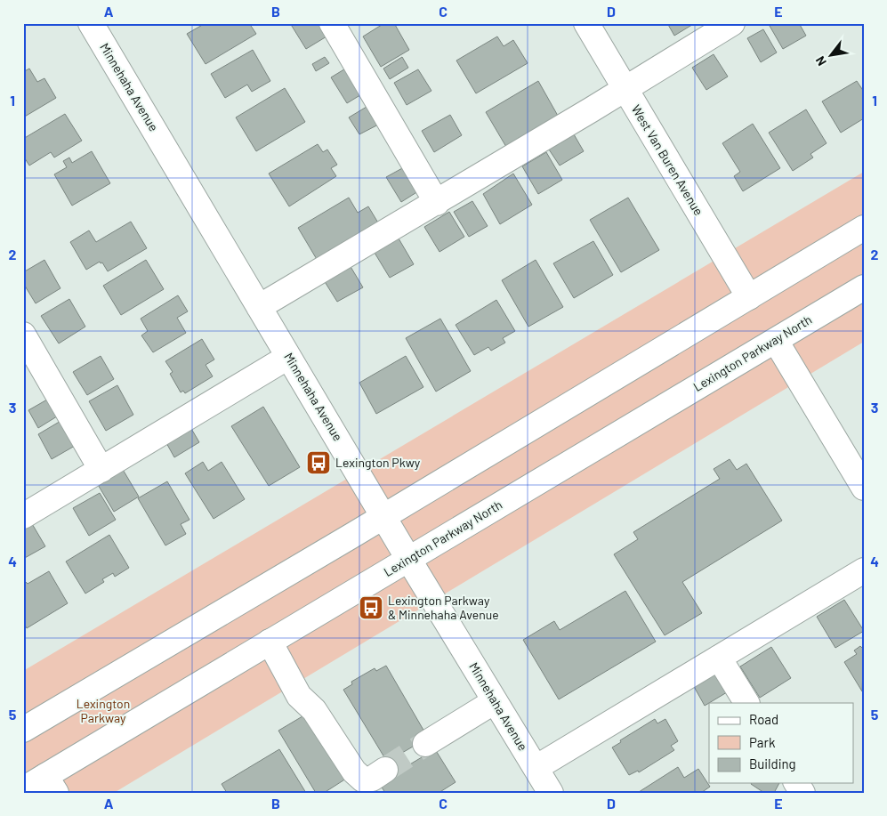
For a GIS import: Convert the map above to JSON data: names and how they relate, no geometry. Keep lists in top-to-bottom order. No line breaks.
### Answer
{"streets":{"main road":["Minnehaha Avenue","West Van Buren Avenue","Lexington Parkway North"]},"crossings":[["Minnehaha Avenue","Lexington Parkway North"]],"parks":["Lexington Parkway"],"places":{"bus stop":["Lexington Pkwy","Lexington Parkway & Minnehaha Avenue"]},"legend":["Road","Park","Building"],"north":"bottom left","grid":{"columns":["A","B","C","D","E"],"rows":["1","2","3","4","5"]}}
